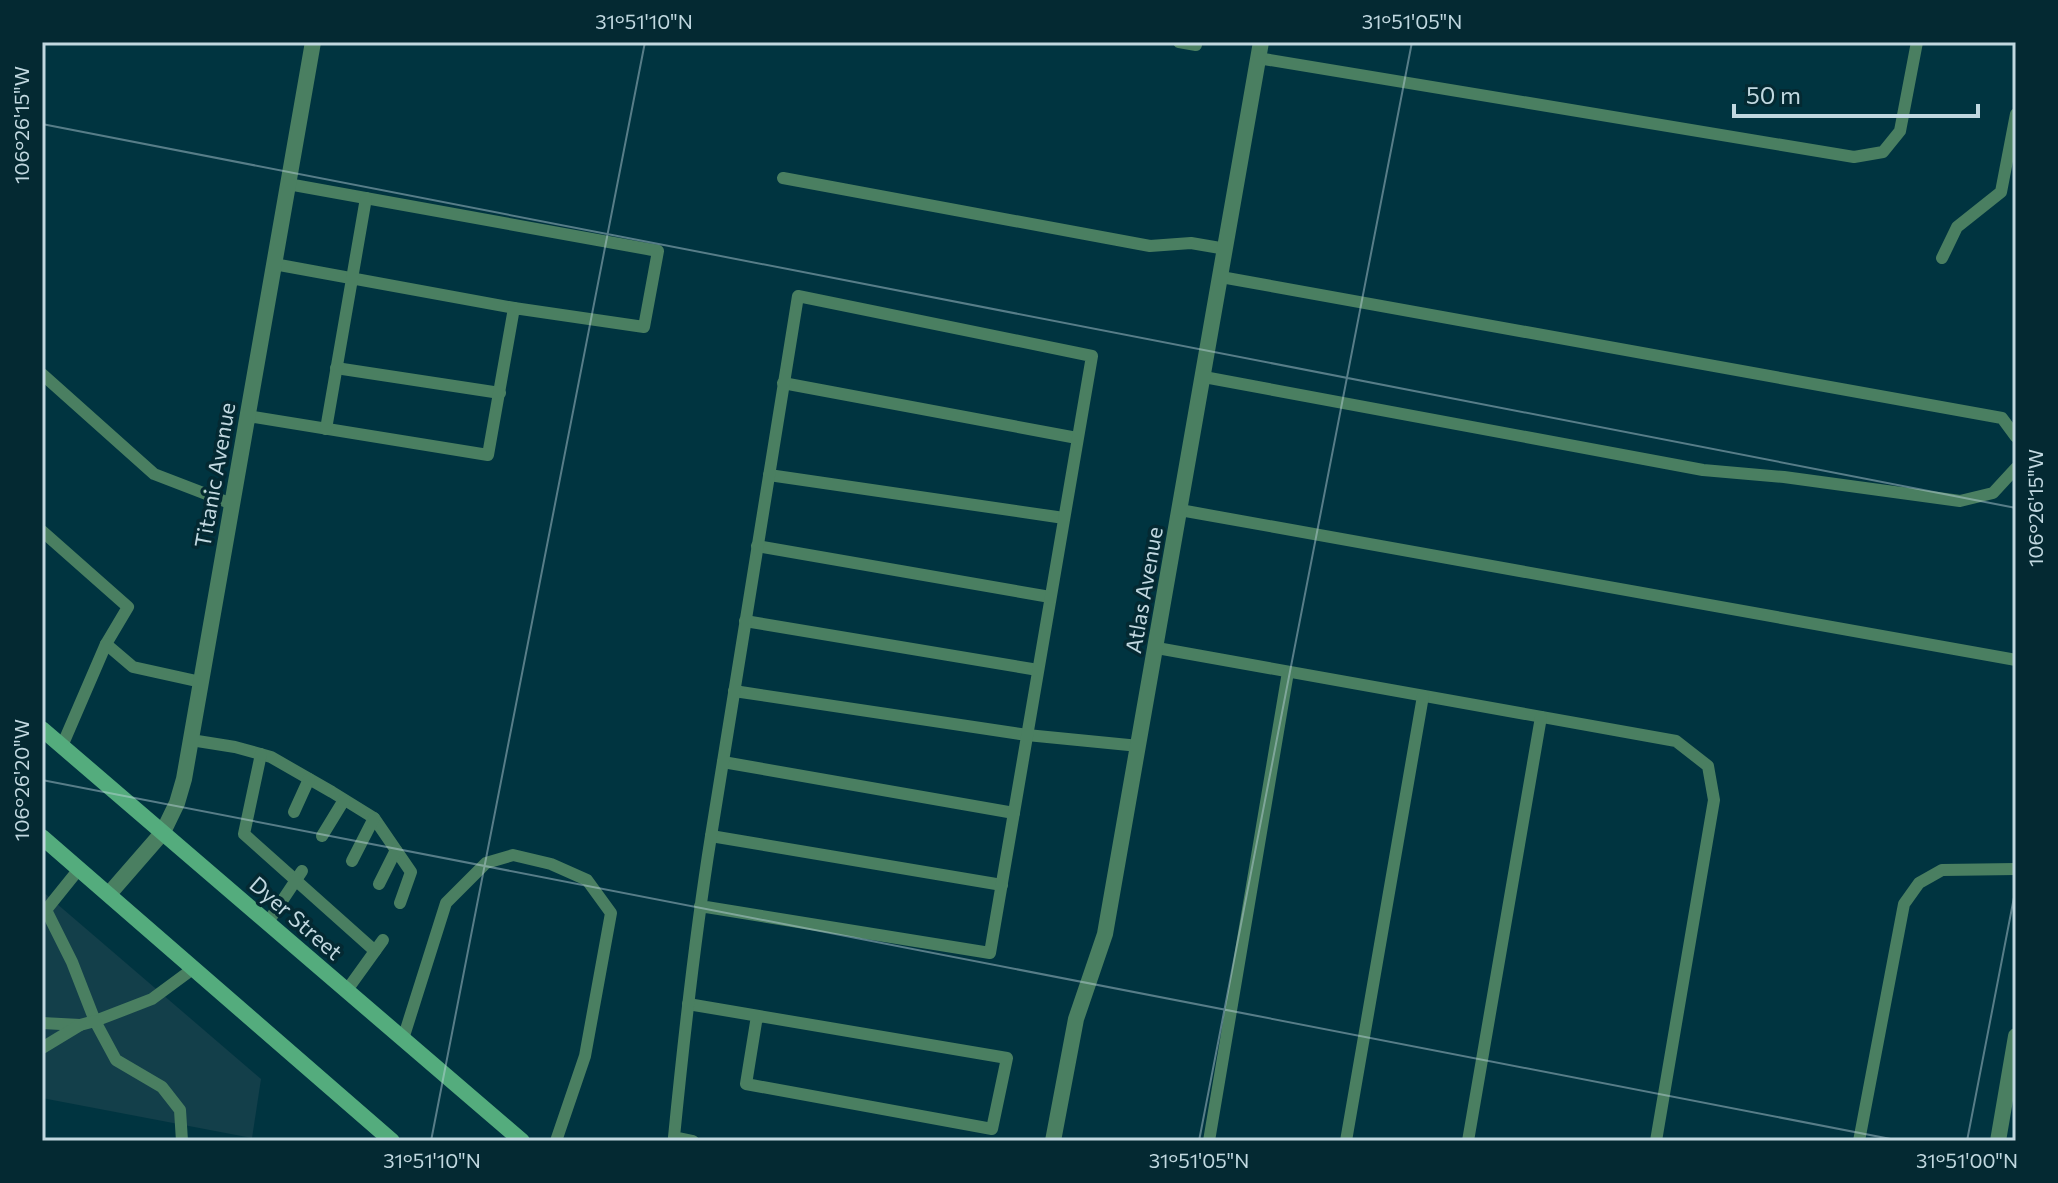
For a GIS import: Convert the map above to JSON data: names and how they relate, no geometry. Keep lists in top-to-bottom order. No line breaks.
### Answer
{"streets":{"main road":["Dyer Street"],"street":["Titanic Avenue","Atlas Avenue"]},"crossings":[["Titanic Avenue","Dyer Street"]],"scale_bar":"50 m","coordinates":["31°51'10\"N","31°51'05\"N","106°26'15\"W","106°26'20\"W","31°51'00\"N"]}
